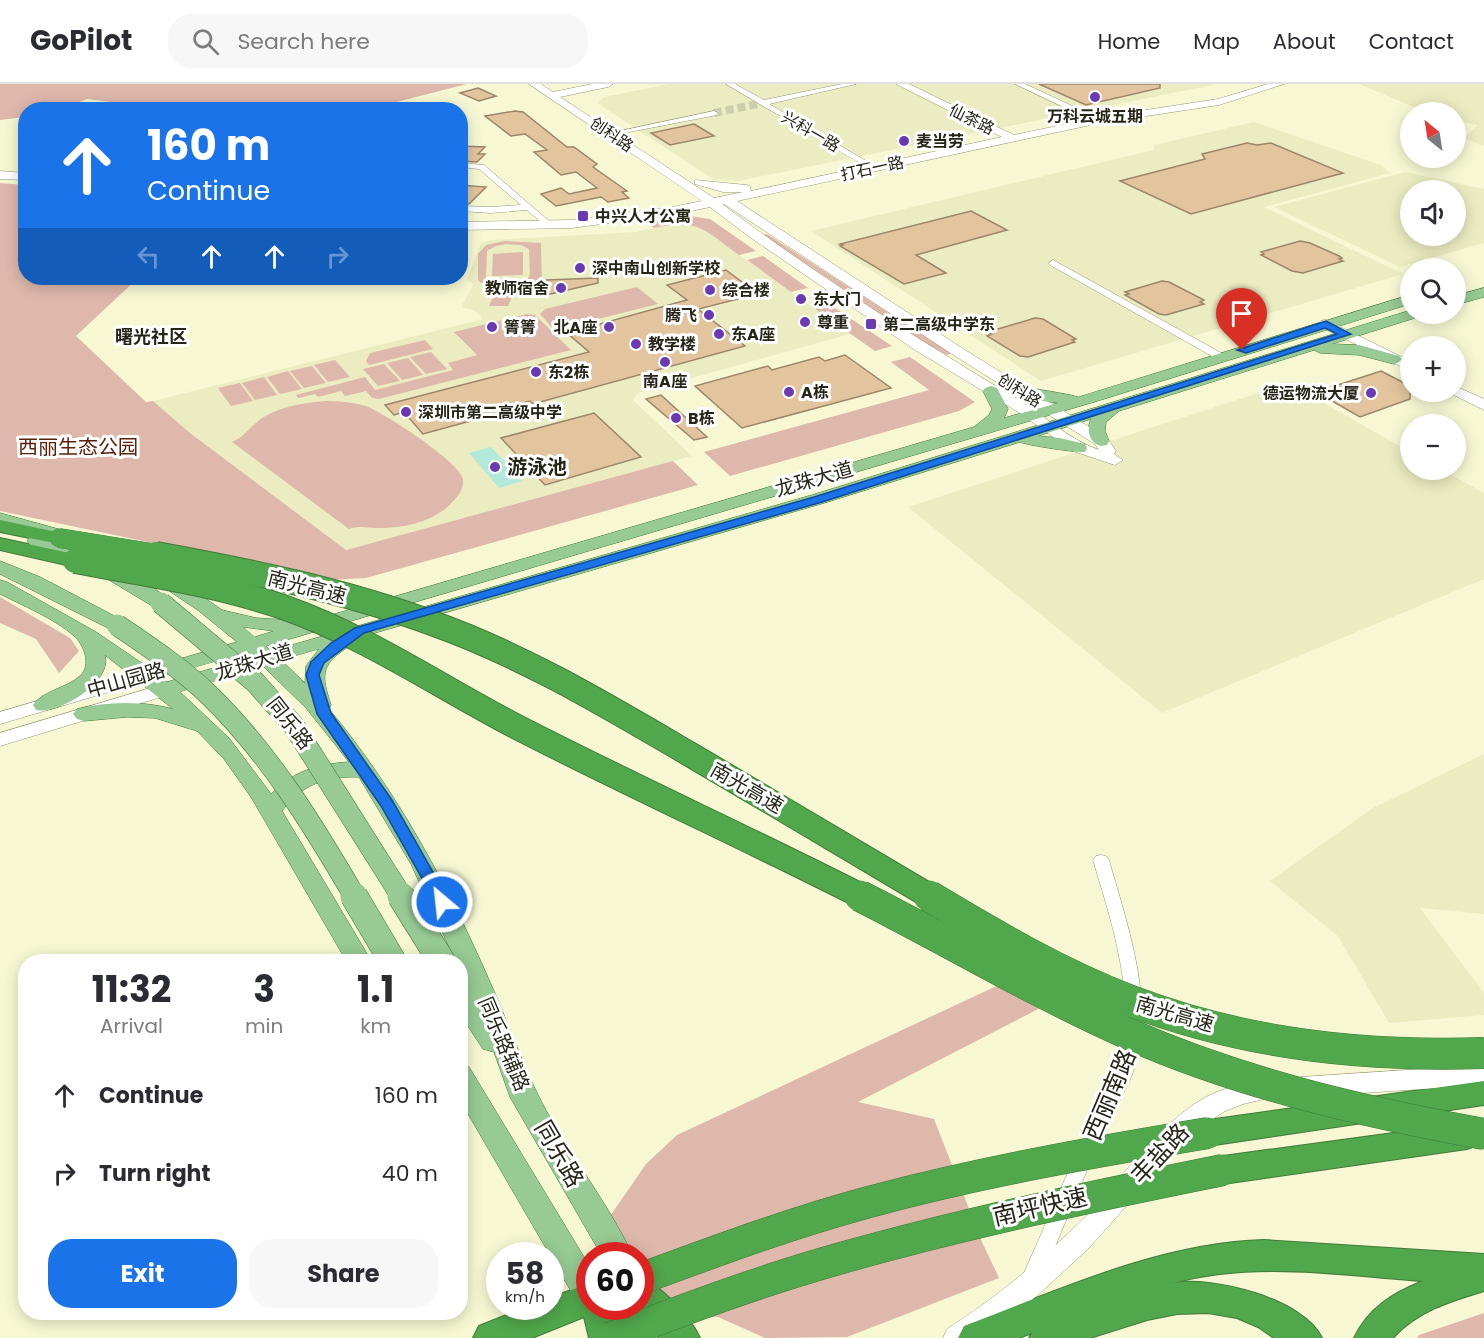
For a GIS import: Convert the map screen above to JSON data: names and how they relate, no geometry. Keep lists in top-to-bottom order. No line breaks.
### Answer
{"streets":{"highway":["南光高速","南坪快速"],"main road":["仙茶路","创科路","打石一路","龙珠大道","中山园路","同乐路","同乐路辅路","丰盐路"],"street":["兴科一路","西丽南路"]},"crossings":[["仙茶路","打石一路"],["兴科一路","打石一路"],["创科路","打石一路"],["创科路","龙珠大道"],["龙珠大道","中山园路"],["龙珠大道","同乐路辅路"],["南光高速","同乐路"],["南光高速","南坪快速"],["中山园路","同乐路辅路"],["同乐路","同乐路辅路"],["西丽南路","丰盐路"]],"districts":["曙光社区"],"parks":["西丽生态公园"],"places":{"other":["万科云城五期","麦当劳","深中南山创新学校","教师宿舍","综合楼","东大门","腾飞","尊重","箐箐","北A座","东A座","教学楼","南A座","东2栋","A栋","德运物流大厦","深圳市第二高级中学","B栋","游泳池"],"transit":["中兴人才公寓","第二高级中学东"]},"north":"top left","page":{"header":"GoPilot","search":"Search here","nav":["Home","Map","About","Contact"],"map_buttons":["+","−"],"turn":["160 m","Continue"],"eta":["11:32","Arrival","3","min","1.1","km"],"list":[{"name":"Continue","value":"160 m"},{"name":"Turn right","value":"40 m"}],"buttons":["Exit","Share"],"speed":"58 km/h","limit":"60"}}
